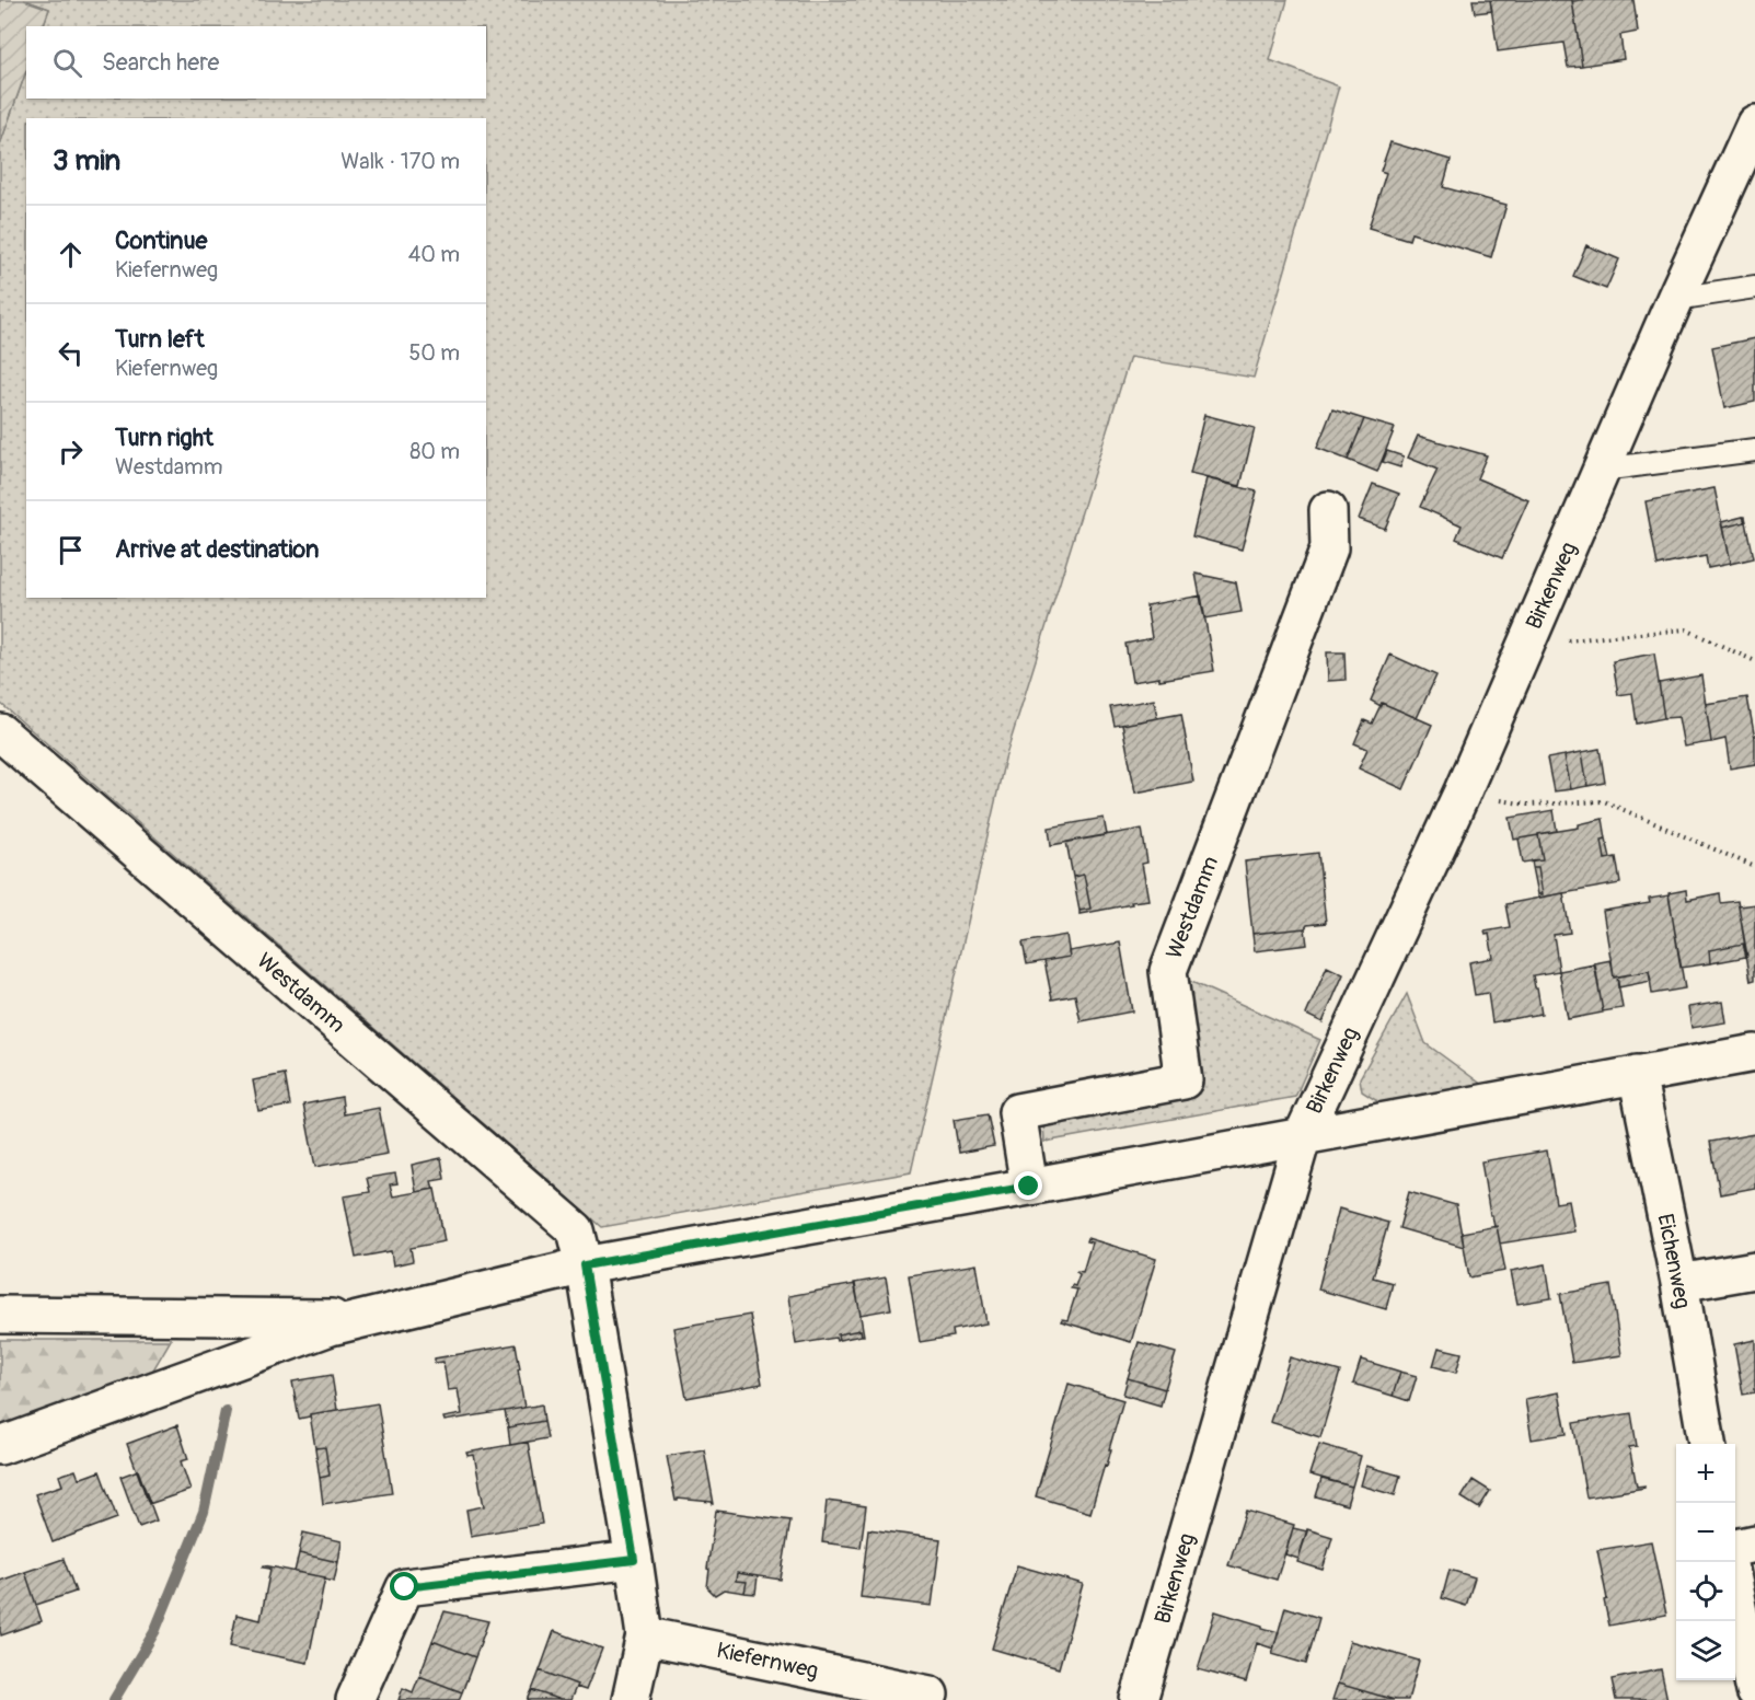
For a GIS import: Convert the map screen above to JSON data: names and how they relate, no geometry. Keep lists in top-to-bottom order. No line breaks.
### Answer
{"streets":{"street":["Birkenweg","Westdamm","Eichenweg","Kiefernweg"]},"page":{"search":"Search here","heading":["3 min","Walk · 170 m"],"list":[["Continue","Kiefernweg","40 m"],["Turn left","Kiefernweg","50 m"],["Turn right","Westdamm","80 m"],"Arrive at destination"],"map_buttons":["+","−"]}}
